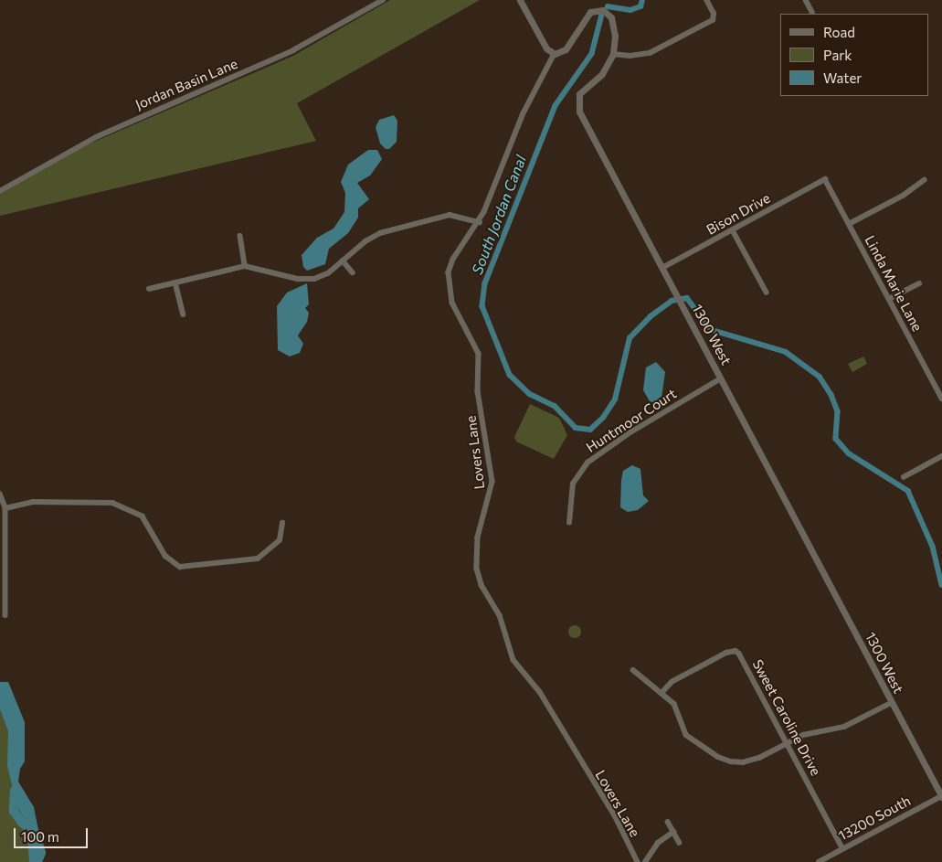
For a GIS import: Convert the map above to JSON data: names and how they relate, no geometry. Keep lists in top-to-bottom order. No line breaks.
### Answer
{"streets":{"street":["Jordan Basin Lane","Bison Drive","Linda Marie Lane","1300 West","Huntmoor Court","Lovers Lane","Sweet Caroline Drive","13200 South"]},"crossings":[["Bison Drive","Linda Marie Lane"],["Bison Drive","1300 West"],["1300 West","Huntmoor Court"],["1300 West","Lovers Lane"],["1300 West","13200 South"],["Sweet Caroline Drive","13200 South"]],"water":["South Jordan Canal"],"legend":["Road","Park","Water"],"scale_bar":"100 m"}
